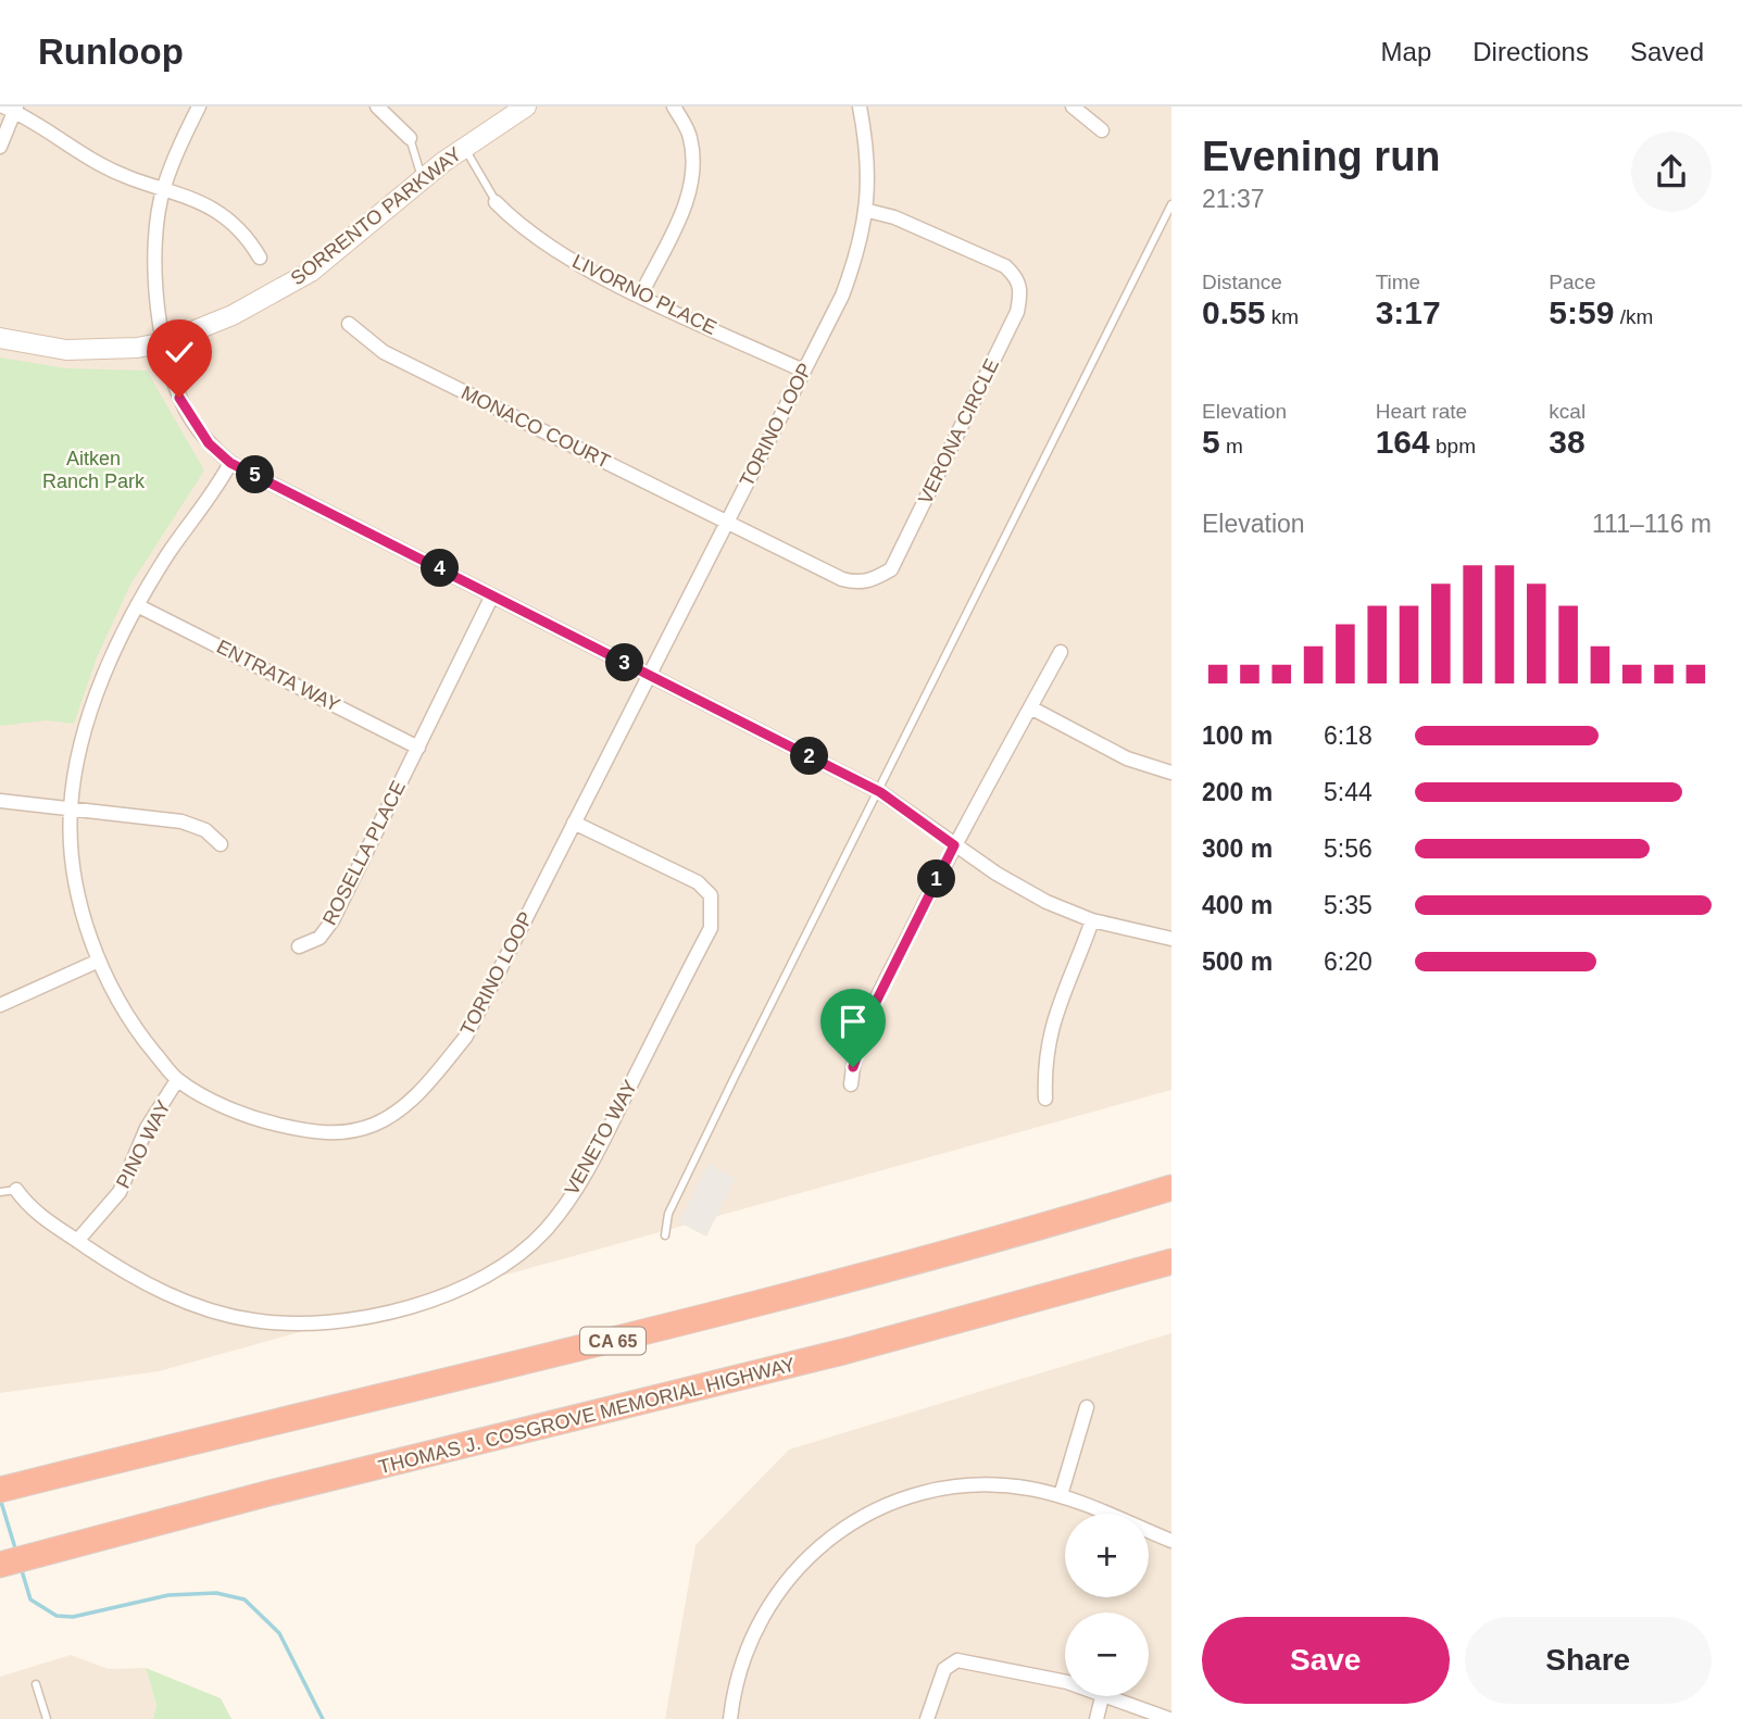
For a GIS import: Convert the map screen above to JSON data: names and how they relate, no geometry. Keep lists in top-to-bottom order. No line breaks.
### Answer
{"streets":{"highway":["CA 65","THOMAS J. COSGROVE MEMORIAL HIGHWAY"],"street":["SORRENTO PARKWAY","LIVORNO PLACE","TORINO LOOP","MONACO COURT","VERONA CIRCLE","ENTRATA WAY","ROSELLA PLACE","VENETO WAY","PINO WAY"]},"crossings":[["LIVORNO PLACE","TORINO LOOP"],["TORINO LOOP","MONACO COURT"],["TORINO LOOP","VERONA CIRCLE"],["TORINO LOOP","ENTRATA WAY"],["TORINO LOOP","VENETO WAY"],["TORINO LOOP","PINO WAY"],["MONACO COURT","VERONA CIRCLE"],["ENTRATA WAY","ROSELLA PLACE"],["VENETO WAY","PINO WAY"]],"parks":["Aitken Ranch Park"],"page":{"header":"Runloop","nav":["Map","Directions","Saved"],"heading":["Evening run","21:37"],"stats":[["Distance","0.55 km"],["Time","3:17"],["Pace","5:59 /km"],["Elevation","5 m"],["Heart rate","164 bpm"],["kcal","38"]],"pins":["5","4","3","2","1"],"chart":["Elevation","111–116 m"],"list":[{"name":"100 m","note":"6:18"},{"name":"200 m","note":"5:44"},{"name":"300 m","note":"5:56"},{"name":"400 m","note":"5:35"},{"name":"500 m","note":"6:20"}],"map_buttons":["+","−"],"buttons":["Save","Share"]}}
